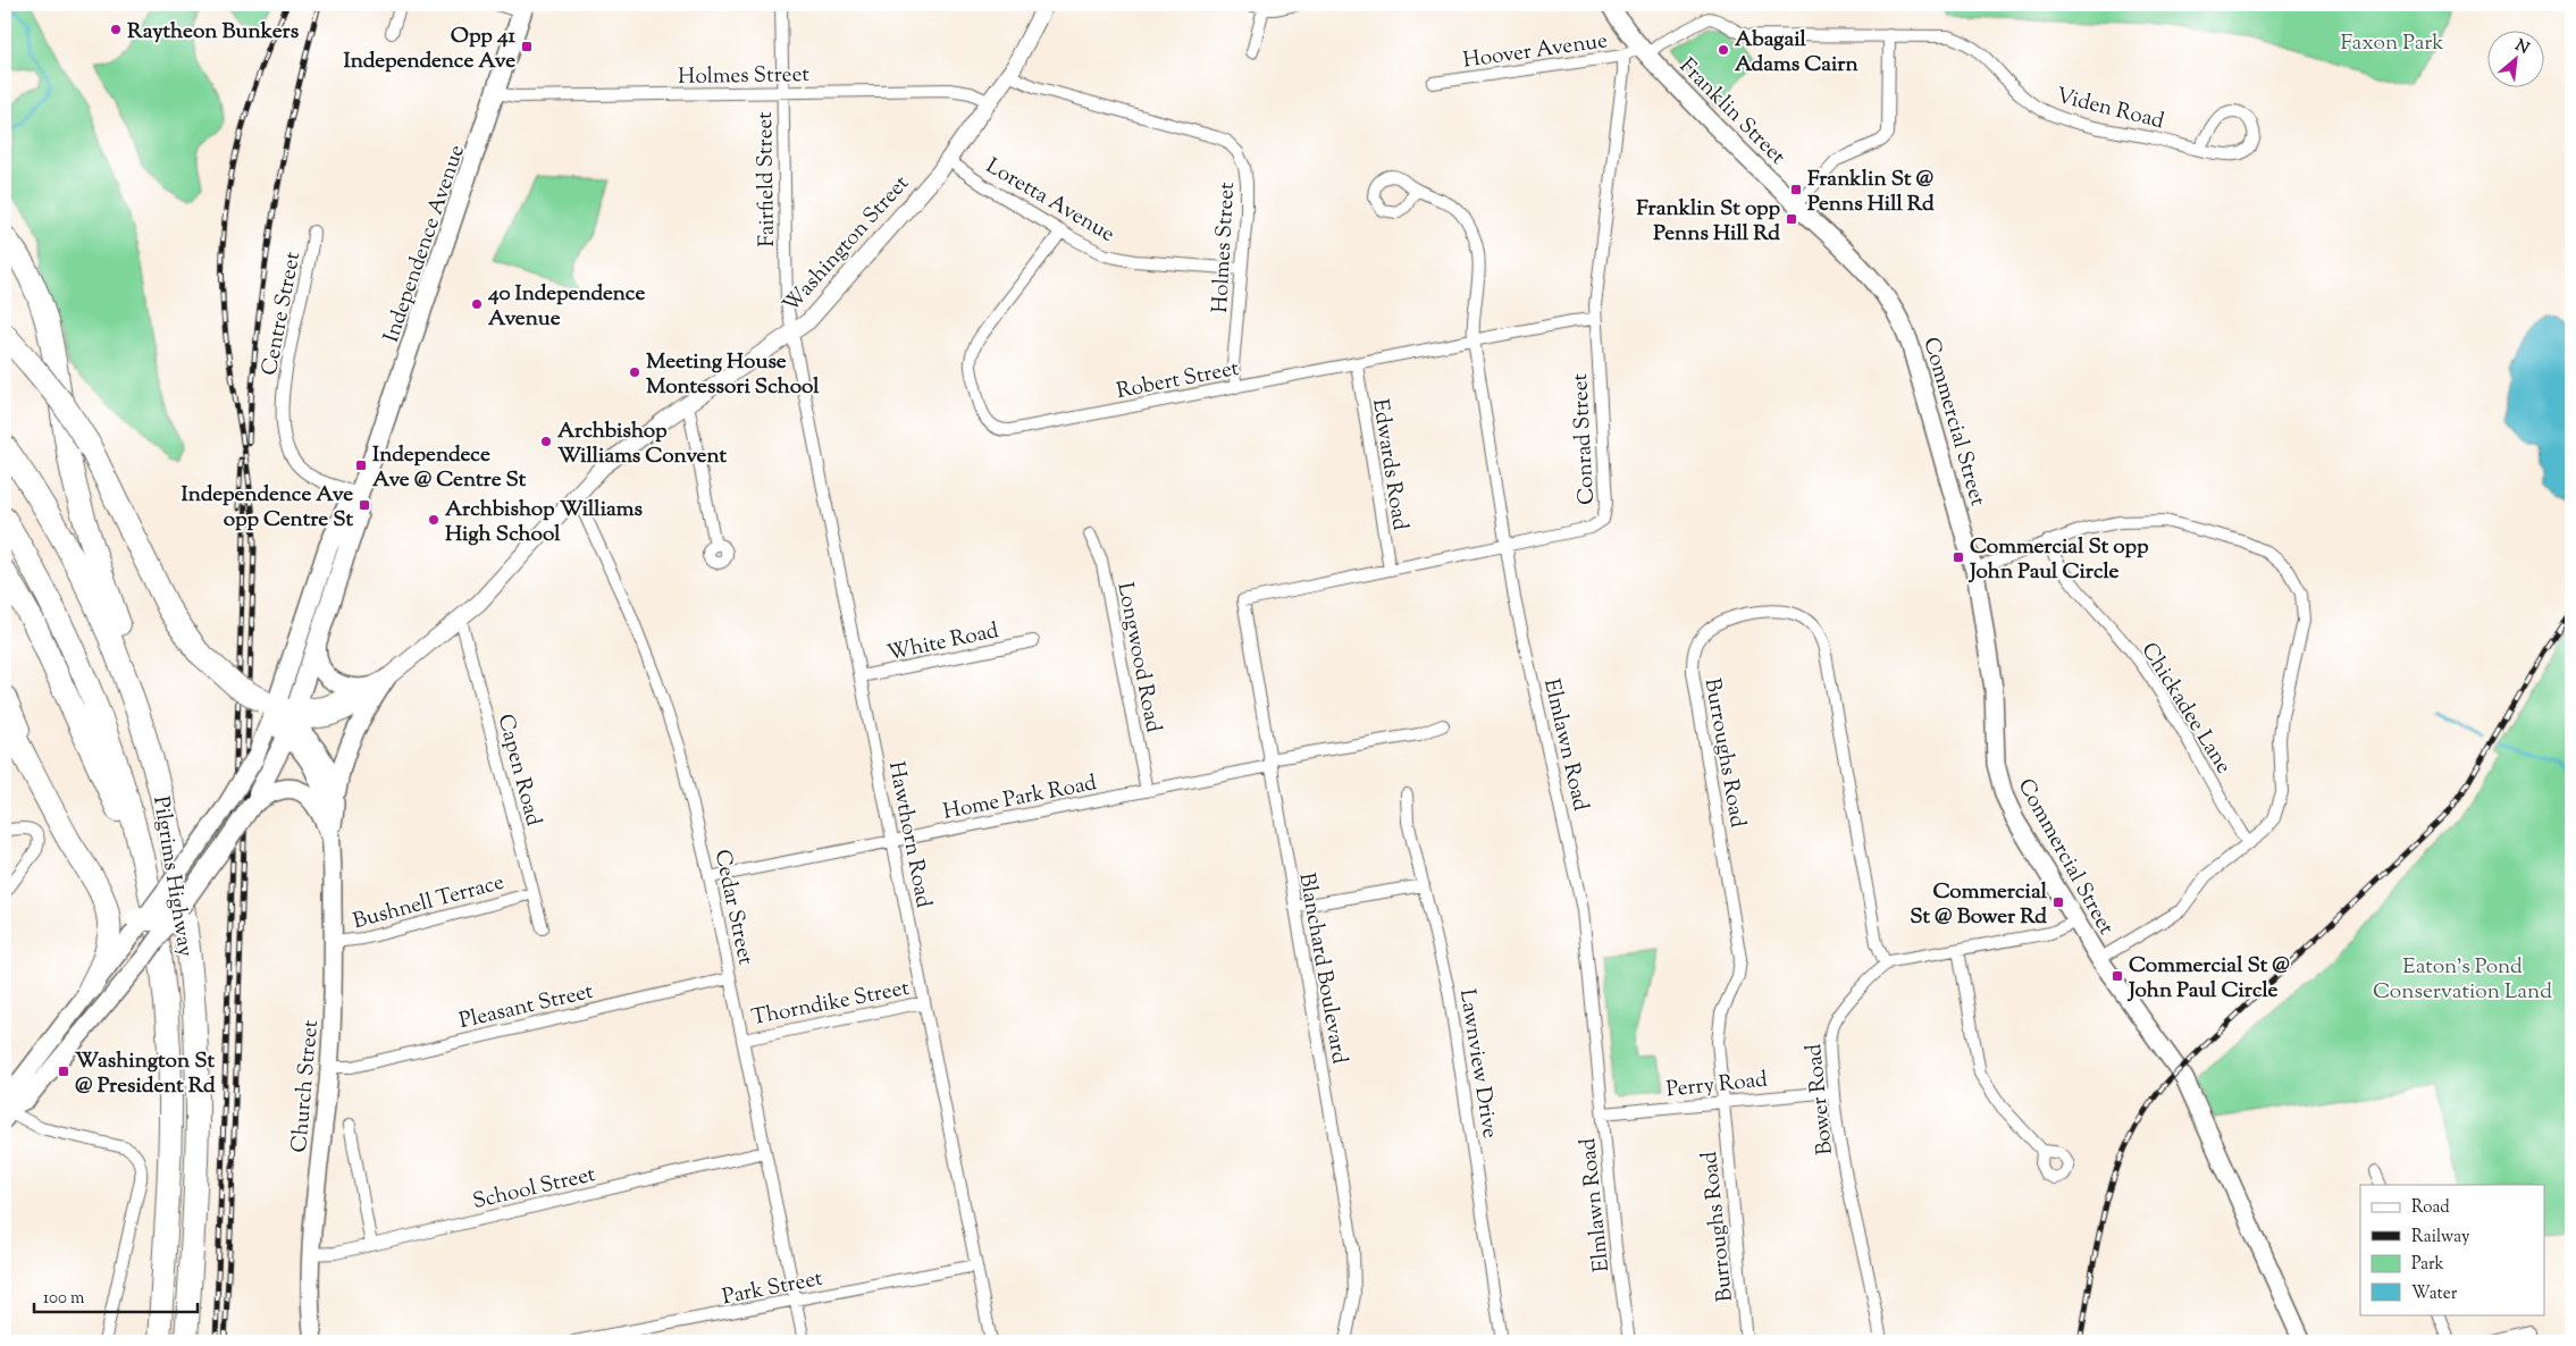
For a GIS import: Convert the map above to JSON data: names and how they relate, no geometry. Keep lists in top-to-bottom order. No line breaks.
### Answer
{"streets":{"highway":["Pilgrims Highway"],"main road":["Franklin Street","Independence Avenue","Commercial Street","Church Street"],"street":["Hoover Avenue","Holmes Street","Viden Road","Fairfield Street","Loretta Avenue","Washington Street","Centre Street","Robert Street","Conrad Street","Edwards Road","White Road","Longwood Road","Chickadee Lane","Elmlawn Road","Burroughs Road","Capen Road","Home Park Road","Hawthorn Road","Bushnell Terrace","Cedar Street","Blanchard Boulevard","Thorndike Street","Pleasant Street","Lawnview Drive","Perry Road","Bower Road","School Street","Park Street"]},"crossings":[["Hoover Avenue","Viden Road"],["Hoover Avenue","Franklin Street"],["Hoover Avenue","Conrad Street"],["Holmes Street","Fairfield Street"],["Holmes Street","Loretta Avenue"],["Holmes Street","Independence Avenue"],["Holmes Street","Washington Street"],["Holmes Street","Robert Street"],["Viden Road","Franklin Street"],["Franklin Street","Commercial Street"],["Fairfield Street","Washington Street"],["Fairfield Street","Hawthorn Road"],["Loretta Avenue","Washington Street"],["Loretta Avenue","Robert Street"],["Independence Avenue","Washington Street"],["Independence Avenue","Centre Street"],["Independence Avenue","Church Street"],["Washington Street","Capen Road"],["Washington Street","Hawthorn Road"],["Washington Street","Cedar Street"],["Washington Street","Church Street"],["Robert Street","Conrad Street"],["Robert Street","Edwards Road"],["Robert Street","Elmlawn Road"],["Conrad Street","Edwards Road"],["Conrad Street","Elmlawn Road"],["Conrad Street","Blanchard Boulevard"],["White Road","Hawthorn Road"],["Longwood Road","Home Park Road"],["Elmlawn Road","Perry Road"],["Burroughs Road","Perry Road"],["Burroughs Road","Bower Road"],["Capen Road","Bushnell Terrace"],["Home Park Road","Hawthorn Road"],["Home Park Road","Cedar Street"],["Home Park Road","Blanchard Boulevard"],["Hawthorn Road","Thorndike Street"],["Hawthorn Road","Park Street"],["Bushnell Terrace","Church Street"],["Cedar Street","Thorndike Street"],["Cedar Street","Pleasant Street"],["Cedar Street","School Street"],["Cedar Street","Park Street"],["Pleasant Street","Church Street"],["Perry Road","Bower Road"],["Church Street","School Street"]],"parks":["Faxon Park","Eaton's Pond Conservation Land"],"places":{"other":["Raytheon Bunkers","Abagail Adams Cairn","40 Independence Avenue","Meeting House Montessori School","Archbishop Williams Convent","Archbishop Williams High School"],"transit":["Opp 41 Independence Ave","Franklin St @ Penns Hill Rd","Franklin St opp Penns Hill Rd","Independece Ave @ Centre St","Independence Ave opp Centre St","Commercial St opp John Paul Circle","Commercial St @ Bower Rd","Commercial St @ John Paul Circle","Washington St @ President Rd"]},"legend":["Road","Railway","Park","Water"],"scale_bar":"100 m","north":"top right"}
